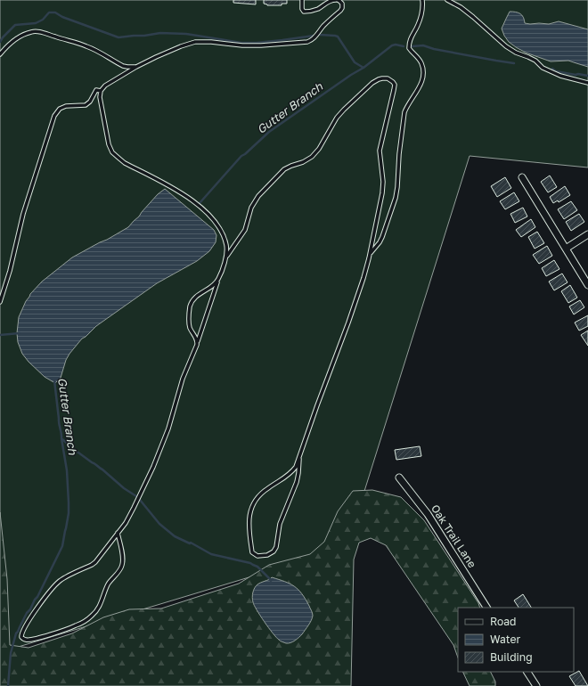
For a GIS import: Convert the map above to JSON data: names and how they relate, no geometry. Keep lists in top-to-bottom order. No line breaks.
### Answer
{"streets":{"street":["Oak Trail Lane"]},"water":["Gutter Branch"],"legend":["Road","Water","Building"]}
